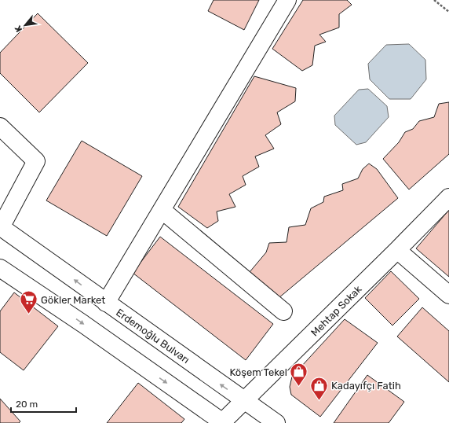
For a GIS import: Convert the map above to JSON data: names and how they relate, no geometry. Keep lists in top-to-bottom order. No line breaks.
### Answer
{"streets":{"main road":["Mehtap Sokak","Erdemoğlu Bulvarı"]},"crossings":[["Mehtap Sokak","Erdemoğlu Bulvarı"]],"places":{"supermarket":["Gökler Market"],"shop":["Köşem Tekel","Kadayıfçı Fatih"]},"scale_bar":"20 m","north":"bottom left"}
